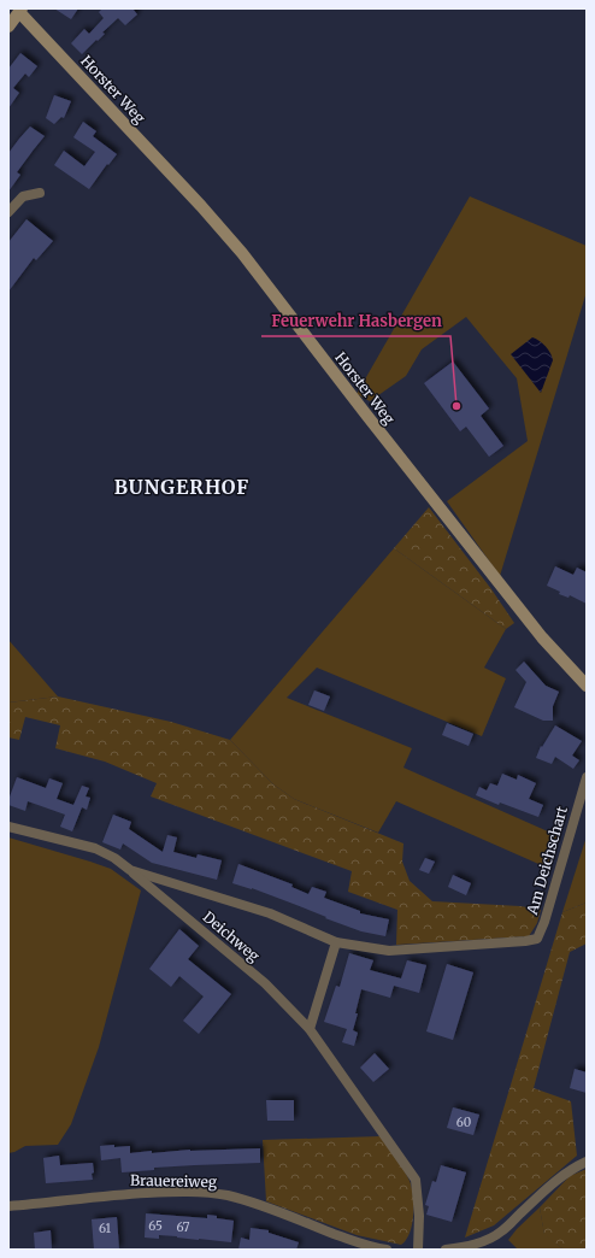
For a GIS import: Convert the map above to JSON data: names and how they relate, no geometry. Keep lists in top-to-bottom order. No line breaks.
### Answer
{"streets":{"street":["Horster Weg","Am Deichschart","Deichweg","Brauereiweg"]},"crossings":[["Am Deichschart","Deichweg"]],"districts":["BUNGERHOF"],"places":["Feuerwehr Hasbergen"],"house_numbers":["60","65","67","61"]}
